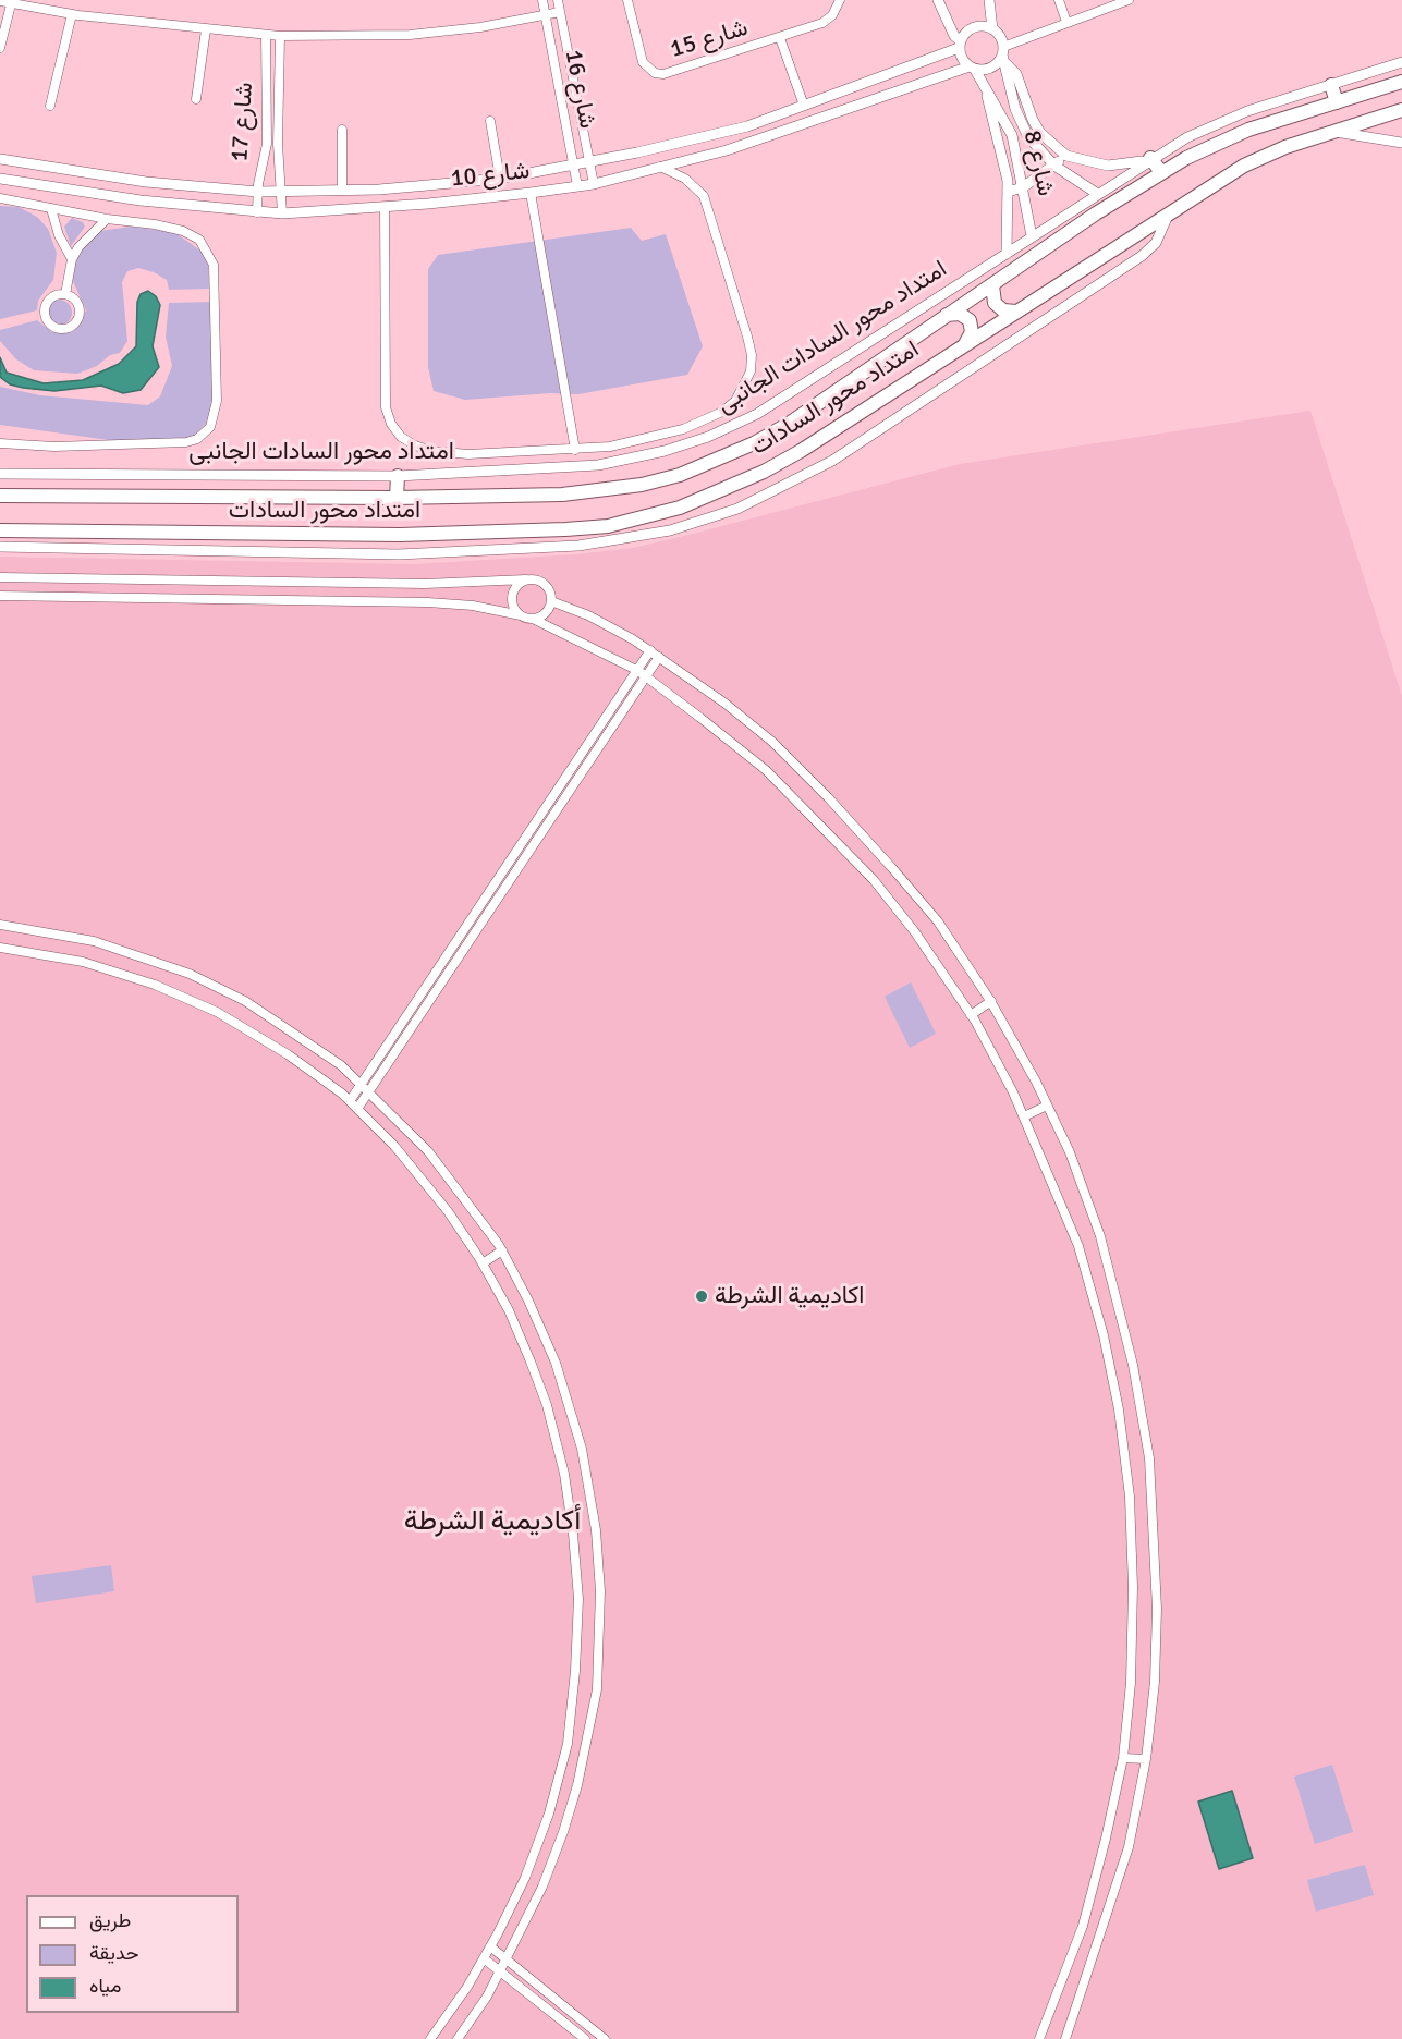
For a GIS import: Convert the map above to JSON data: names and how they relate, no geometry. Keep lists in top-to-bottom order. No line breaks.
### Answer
{"streets":{"main road":["امتداد محور السادات"],"street":["شارع 15","شارع 16","شارع 17","شارع 8","شارع 10","امتداد محور السادات الجانبى"]},"crossings":[["شارع 16","شارع 10"],["شارع 17","شارع 10"],["شارع 8","شارع 10"],["شارع 8","امتداد محور السادات الجانبى"]],"districts":["أكاديمية الشرطة"],"places":["اكاديمية الشرطة"],"legend":["طريق","حديقة","مياه"]}
